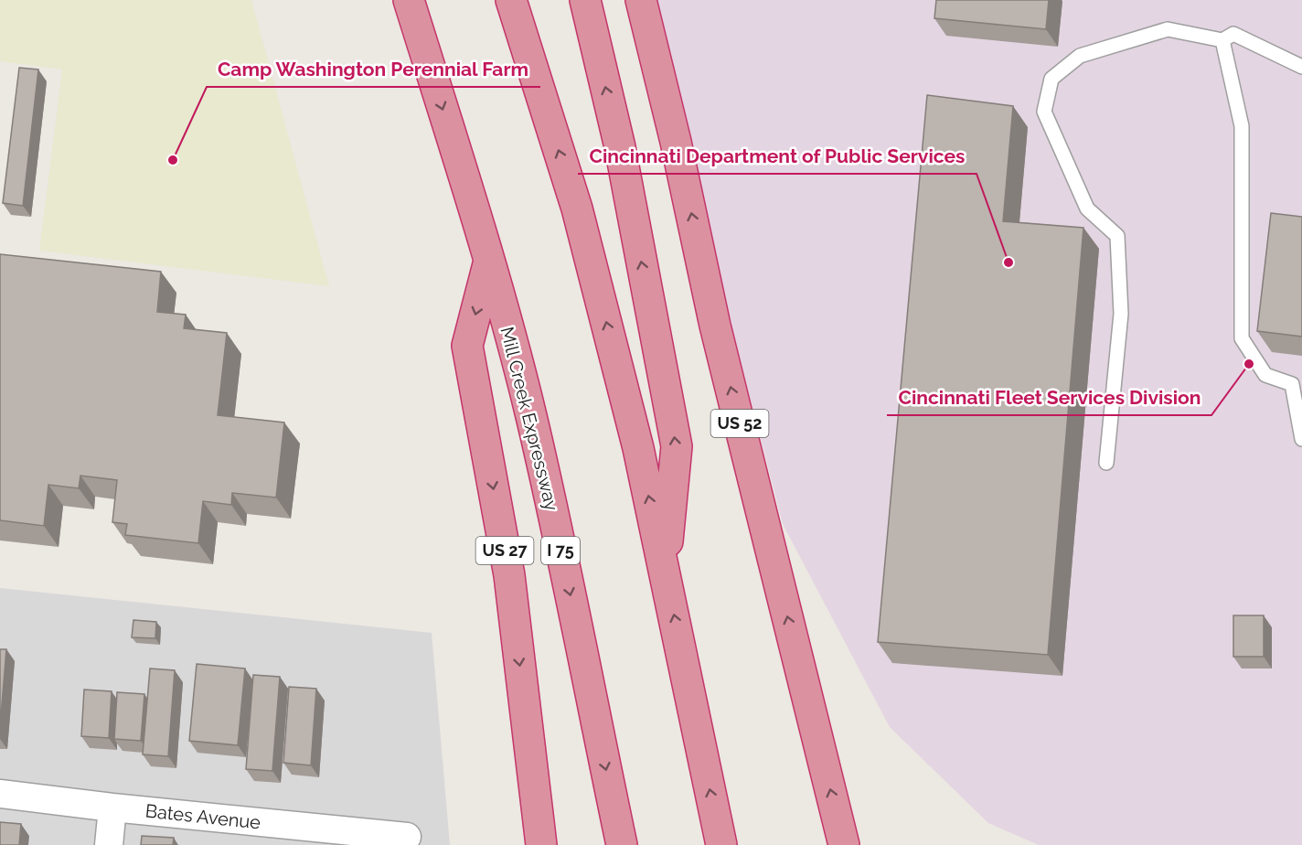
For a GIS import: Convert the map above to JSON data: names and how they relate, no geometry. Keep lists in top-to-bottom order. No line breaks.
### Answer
{"streets":{"highway":["Mill Creek Expressway","US 52","US 27","I 75"],"street":["Bates Avenue"]},"crossings":[["Mill Creek Expressway","US 27"]],"places":["Camp Washington Perennial Farm","Cincinnati Department of Public Services","Cincinnati Fleet Services Division"]}
